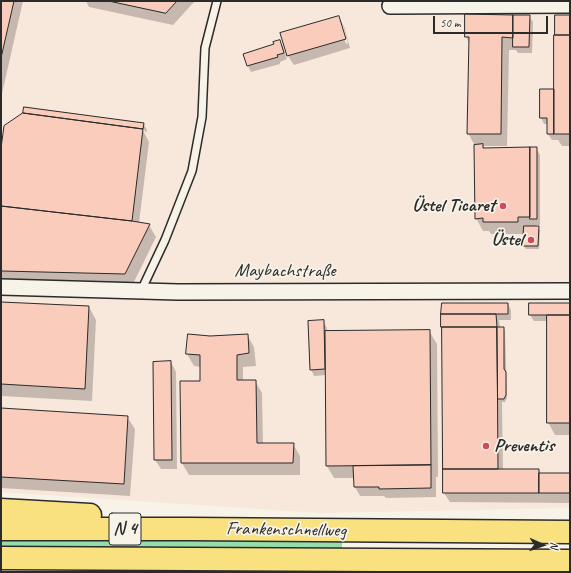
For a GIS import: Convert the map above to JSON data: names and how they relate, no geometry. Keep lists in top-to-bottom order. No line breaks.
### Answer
{"streets":{"highway":["N 4","Frankenschnellweg"],"street":["Maybachstraße"]},"places":["Üstel Ticaret","Üstel","Preventis"],"scale_bar":"50 m","north":"right"}
